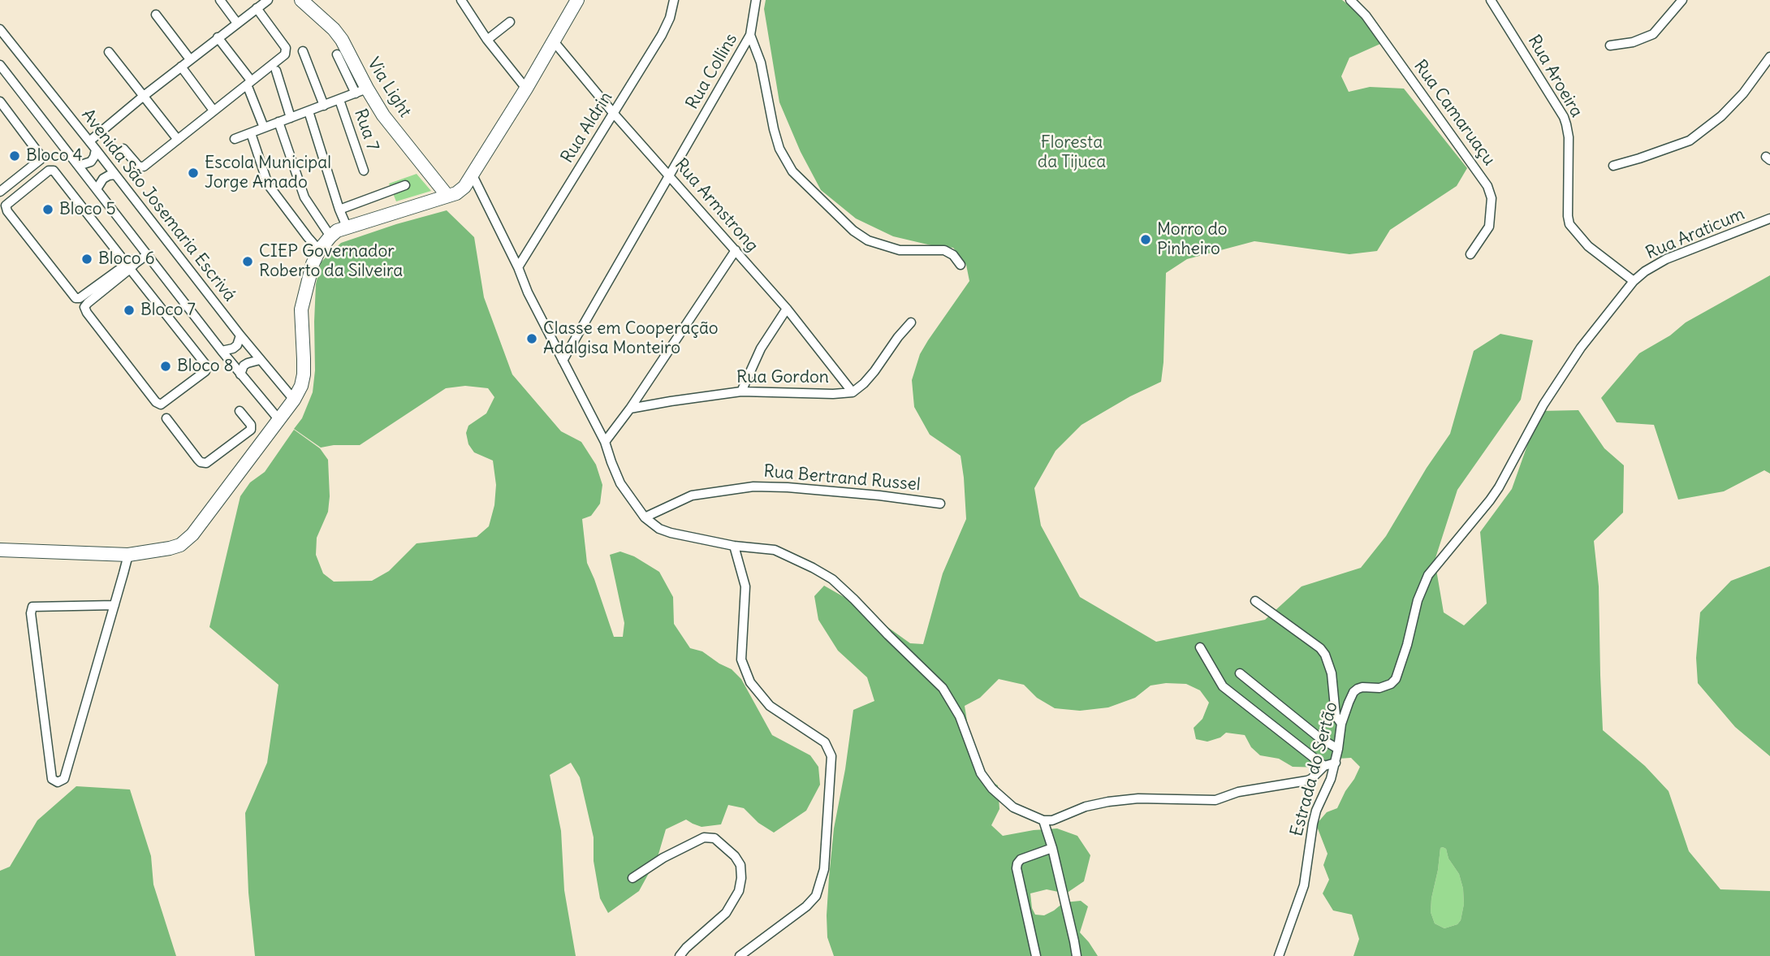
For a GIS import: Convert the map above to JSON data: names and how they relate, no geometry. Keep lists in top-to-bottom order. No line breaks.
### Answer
{"streets":{"street":["Rua Collins","Rua Aroeira","Via Light","Rua Camaruaçu","Rua Aldrin","Rua 7","Avenida São Josemaria Escrivá","Rua Armstrong","Rua Araticum","Rua Gordon","Rua Bertrand Russel","Estrada do Sertão"]},"crossings":[["Rua Collins","Rua Armstrong"],["Rua Aroeira","Rua Araticum"],["Rua Aroeira","Estrada do Sertão"],["Rua Aldrin","Rua Armstrong"],["Rua Armstrong","Rua Gordon"],["Rua Araticum","Estrada do Sertão"]],"parks":["Floresta da Tijuca"],"places":["Bloco 4","Escola Municipal Jorge Amado","Bloco 5","Morro do Pinheiro","Bloco 6","CIEP Governador Roberto da Silveira","Bloco 7","Classe em Cooperação Adalgisa Monteiro","Bloco 8"]}
